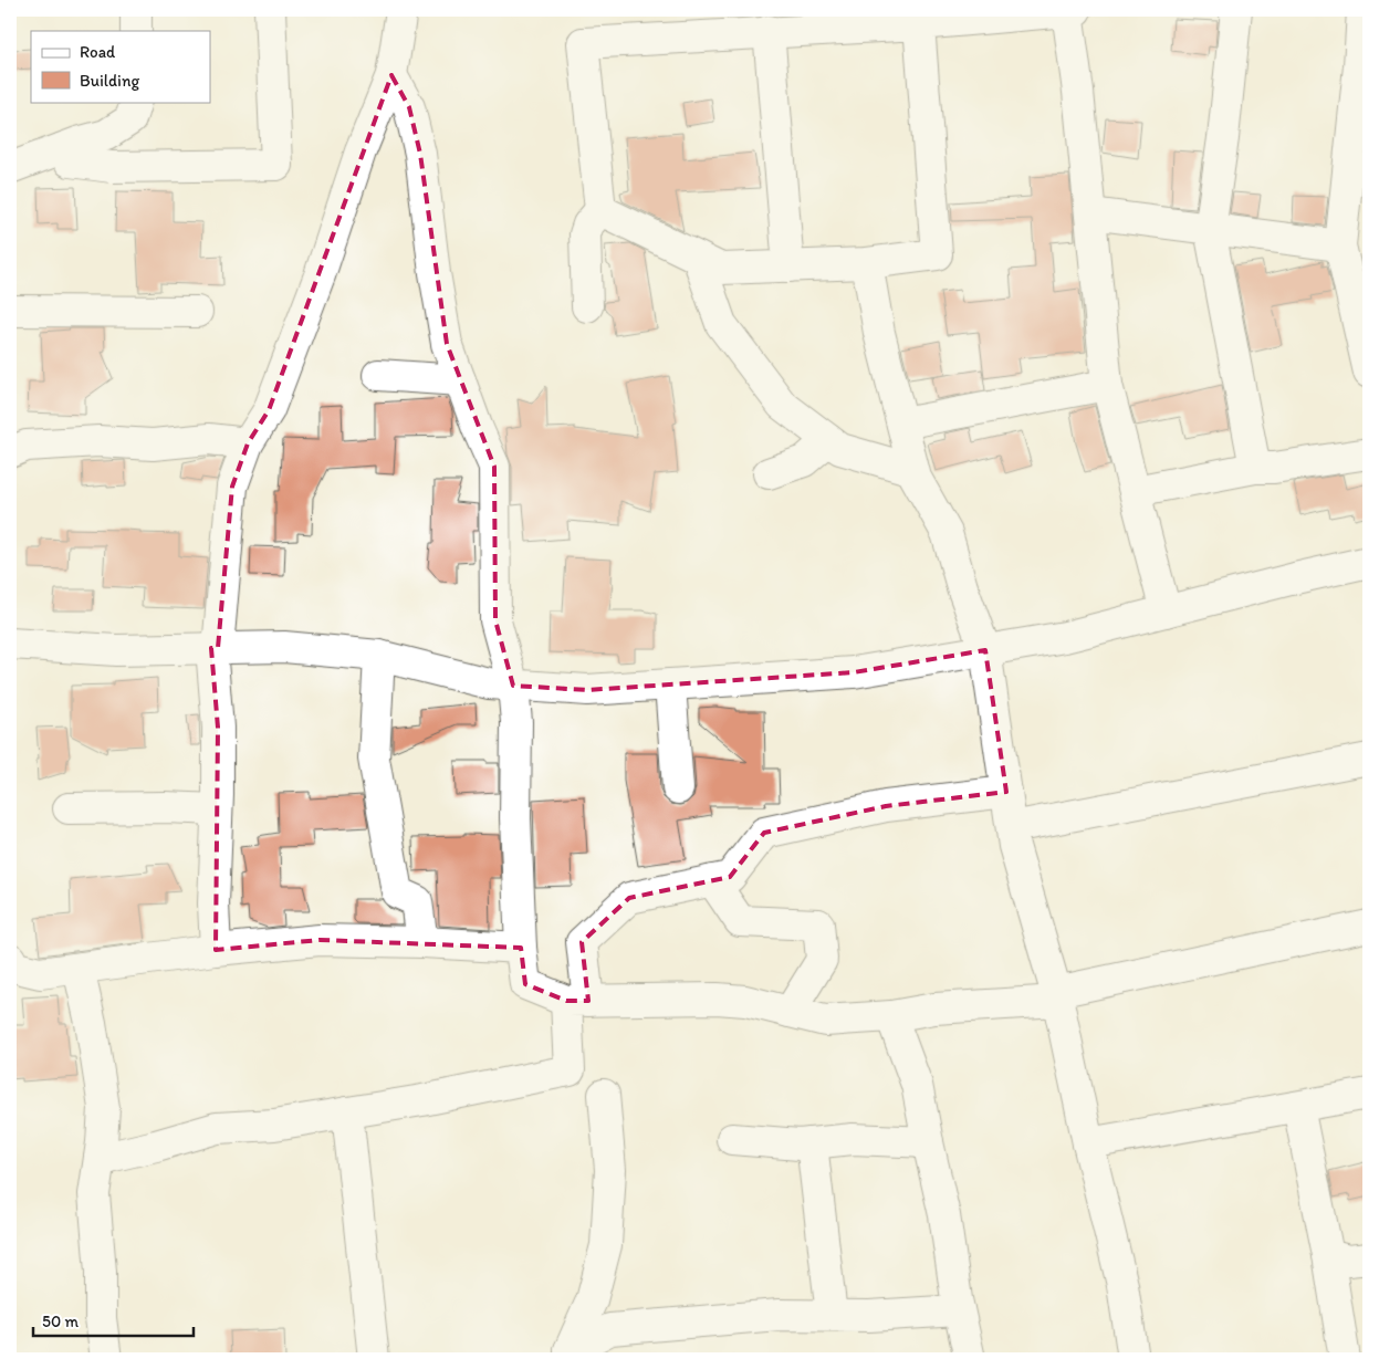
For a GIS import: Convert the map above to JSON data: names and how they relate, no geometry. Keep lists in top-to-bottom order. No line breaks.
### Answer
{"legend":["Road","Building"],"scale_bar":"50 m"}
